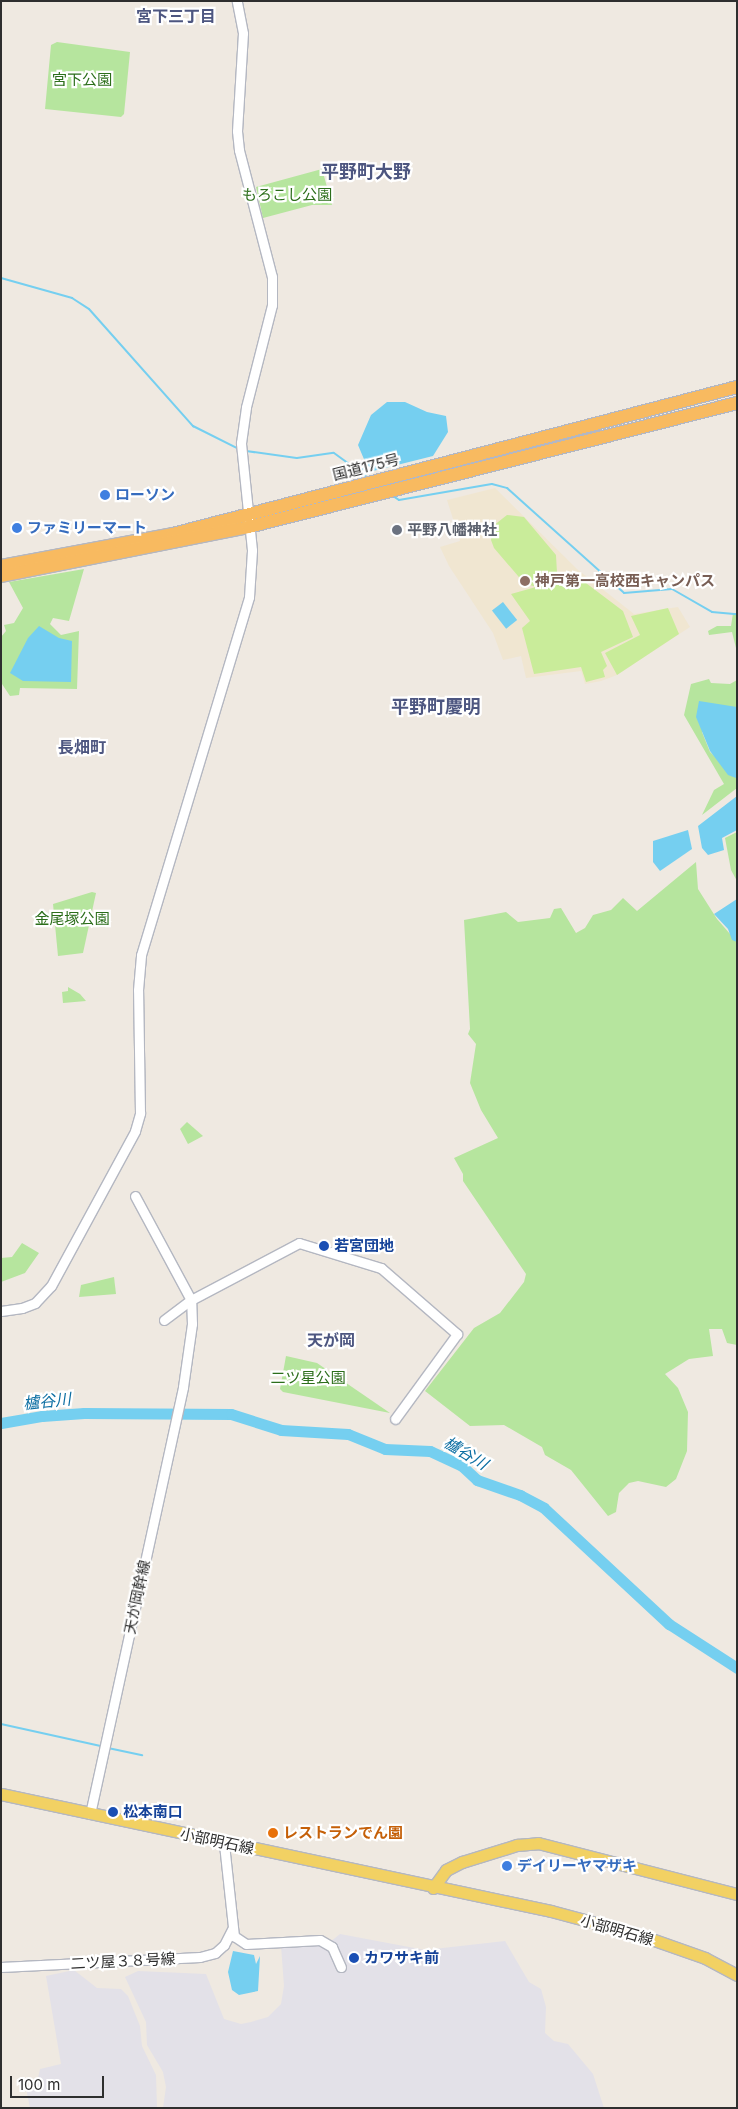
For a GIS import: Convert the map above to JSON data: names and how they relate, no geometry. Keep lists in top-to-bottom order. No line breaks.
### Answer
{"streets":{"highway":["国道175号"],"main road":["小部明石線"],"street":["天が岡幹線","二ツ屋３８号線"]},"crossings":[["天が岡幹線","小部明石線"]],"districts":["宮下三丁目","平野町大野","平野町慶明","長畑町","天が岡"],"water":["櫨谷川"],"parks":["宮下公園","もろこし公園","金尾塚公園","二ツ星公園"],"places":["ローソン","ファミリーマート","平野八幡神社","神戸第一高校西キャンパス","若宮団地","松本南口","レストランでん園","デイリーヤマザキ","カワサキ前"],"scale_bar":"100 m"}
